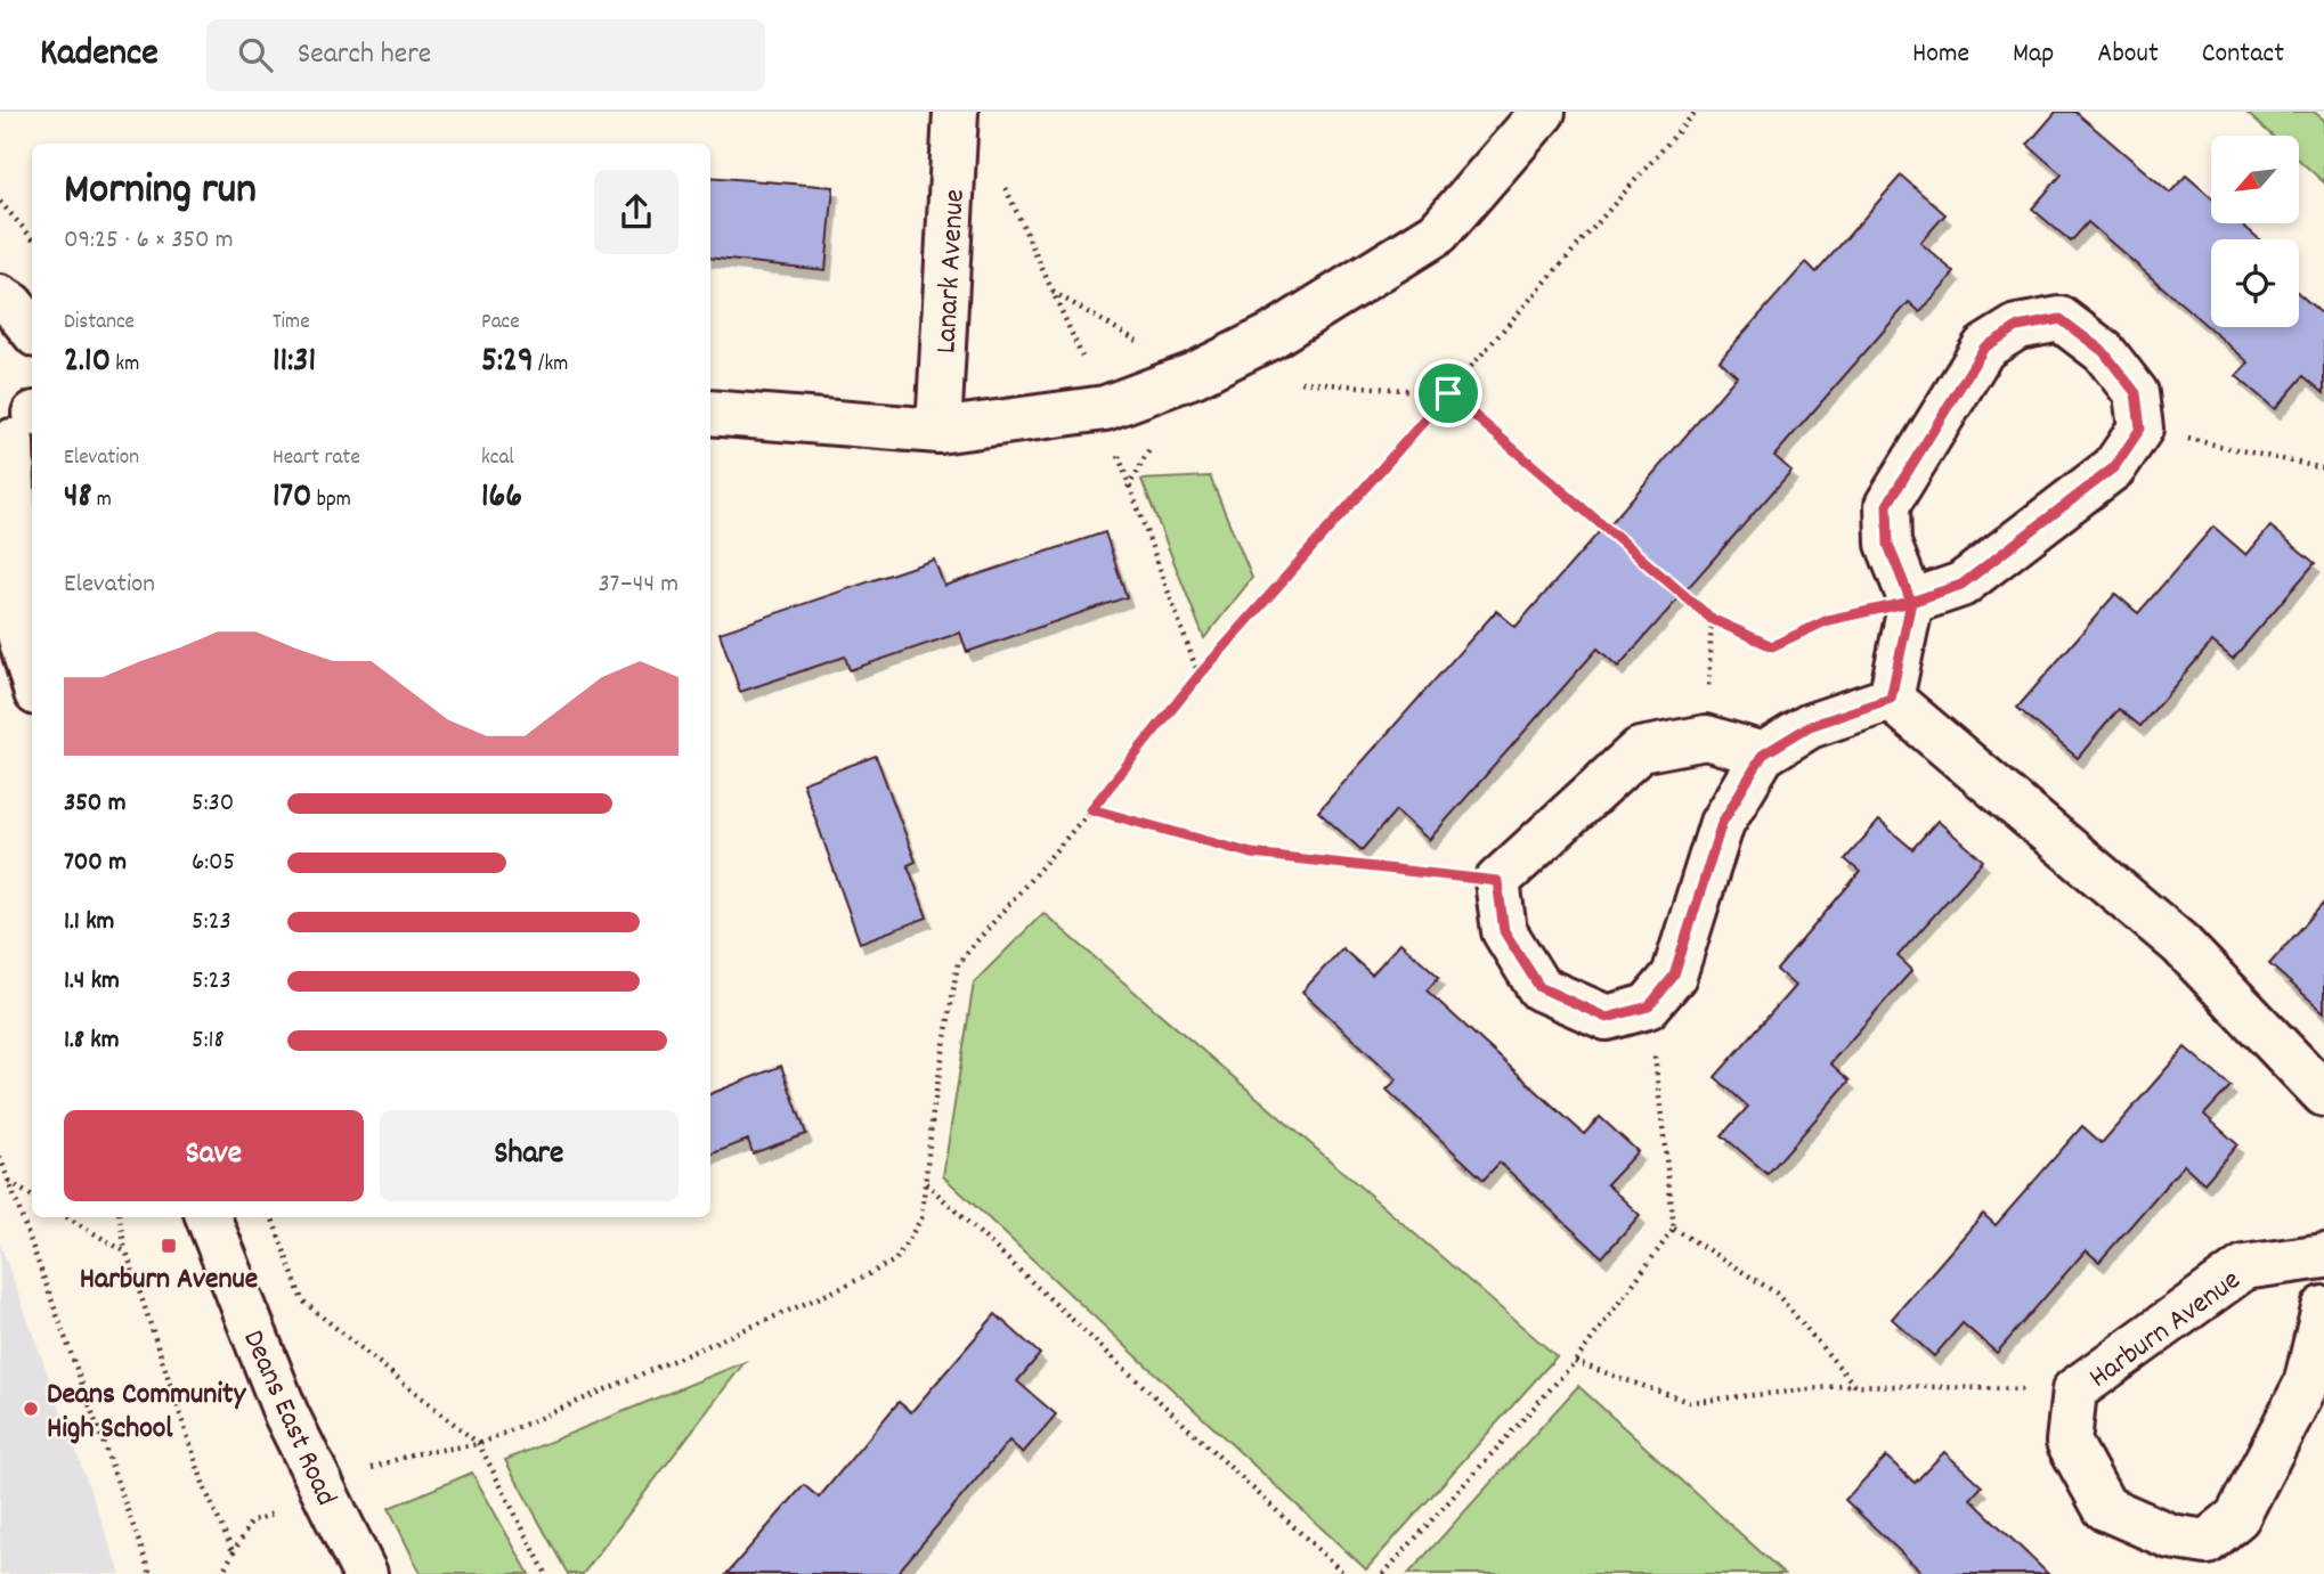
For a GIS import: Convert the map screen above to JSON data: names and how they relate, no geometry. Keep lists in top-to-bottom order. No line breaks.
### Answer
{"streets":{"street":["Lanark Avenue","Harburn Avenue","Deans East Road"]},"places":{"transit":["Harburn Avenue"],"other":["Deans Community High School"]},"north":"bottom left","page":{"header":"Kadence","search":"Search here","nav":["Home","Map","About","Contact"],"heading":["Morning run","09:25 · 6 × 350 m"],"stats":[["Distance","2.10 km"],["Time","11:31"],["Pace","5:29 /km"],["Elevation","48 m"],["Heart rate","170 bpm"],["kcal","166"]],"chart":["Elevation","37–44 m"],"list":[{"name":"350 m","note":"5:30"},{"name":"700 m","note":"6:05"},{"name":"1.1 km","note":"5:23"},{"name":"1.4 km","note":"5:23"},{"name":"1.8 km","note":"5:18"}],"buttons":["Save","Share"]}}
